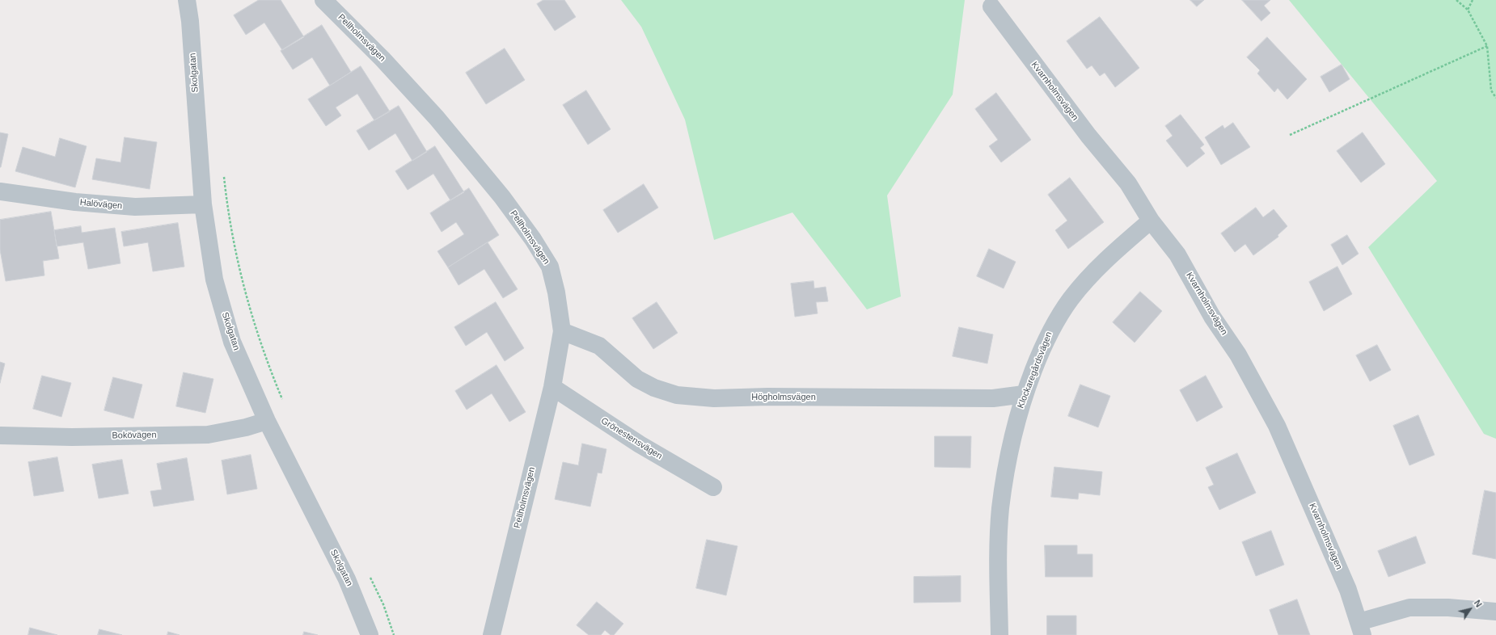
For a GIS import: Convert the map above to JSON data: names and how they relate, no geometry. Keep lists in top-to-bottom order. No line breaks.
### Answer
{"streets":{"street":["Pellholmsvägen","Skolgatan","Kvarnholmsvägen","Halövägen","Klockaregårdsvägen","Högholmsvägen","Bokövägen","Grönestensvägen"]},"crossings":[["Pellholmsvägen","Högholmsvägen"],["Pellholmsvägen","Grönestensvägen"],["Skolgatan","Halövägen"],["Skolgatan","Bokövägen"],["Kvarnholmsvägen","Klockaregårdsvägen"],["Klockaregårdsvägen","Högholmsvägen"]],"north":"top right"}
